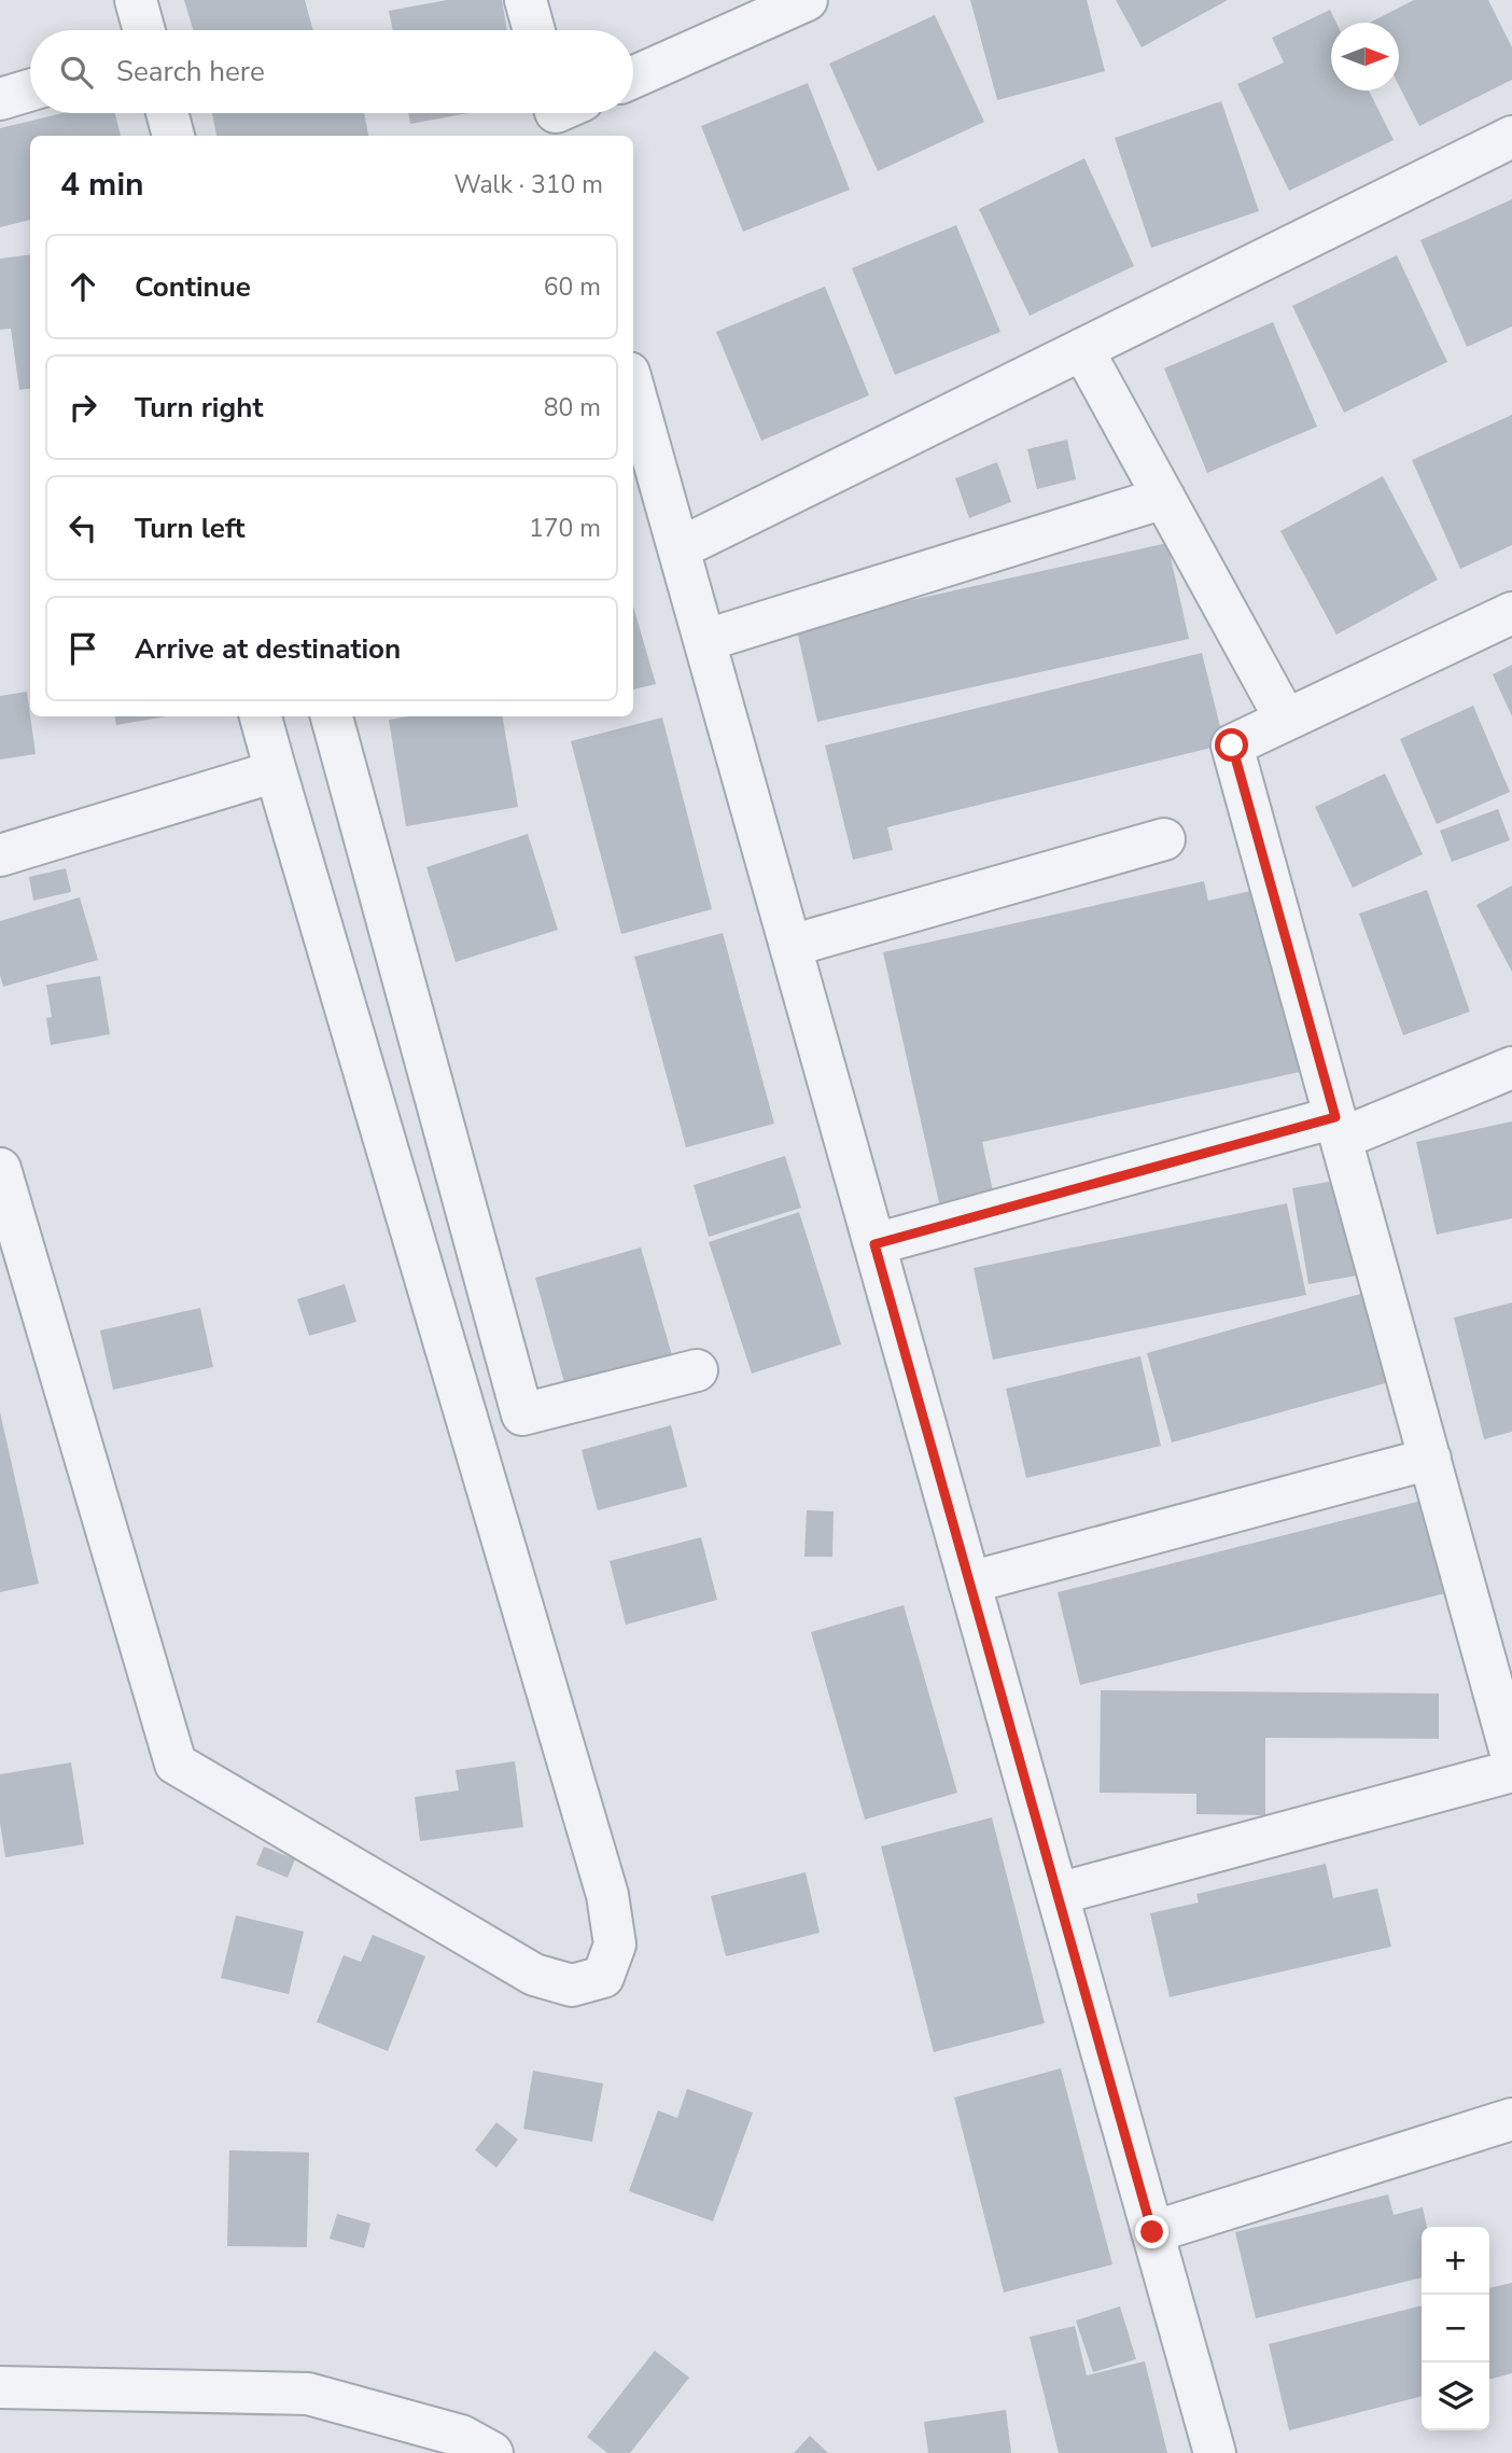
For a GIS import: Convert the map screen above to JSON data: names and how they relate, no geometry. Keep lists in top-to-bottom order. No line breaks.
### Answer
{"north":"right","page":{"search":"Search here","heading":["4 min","Walk · 310 m"],"list":[["Continue","60 m"],["Turn right","80 m"],["Turn left","170 m"],"Arrive at destination"],"map_buttons":["+","−"]}}
